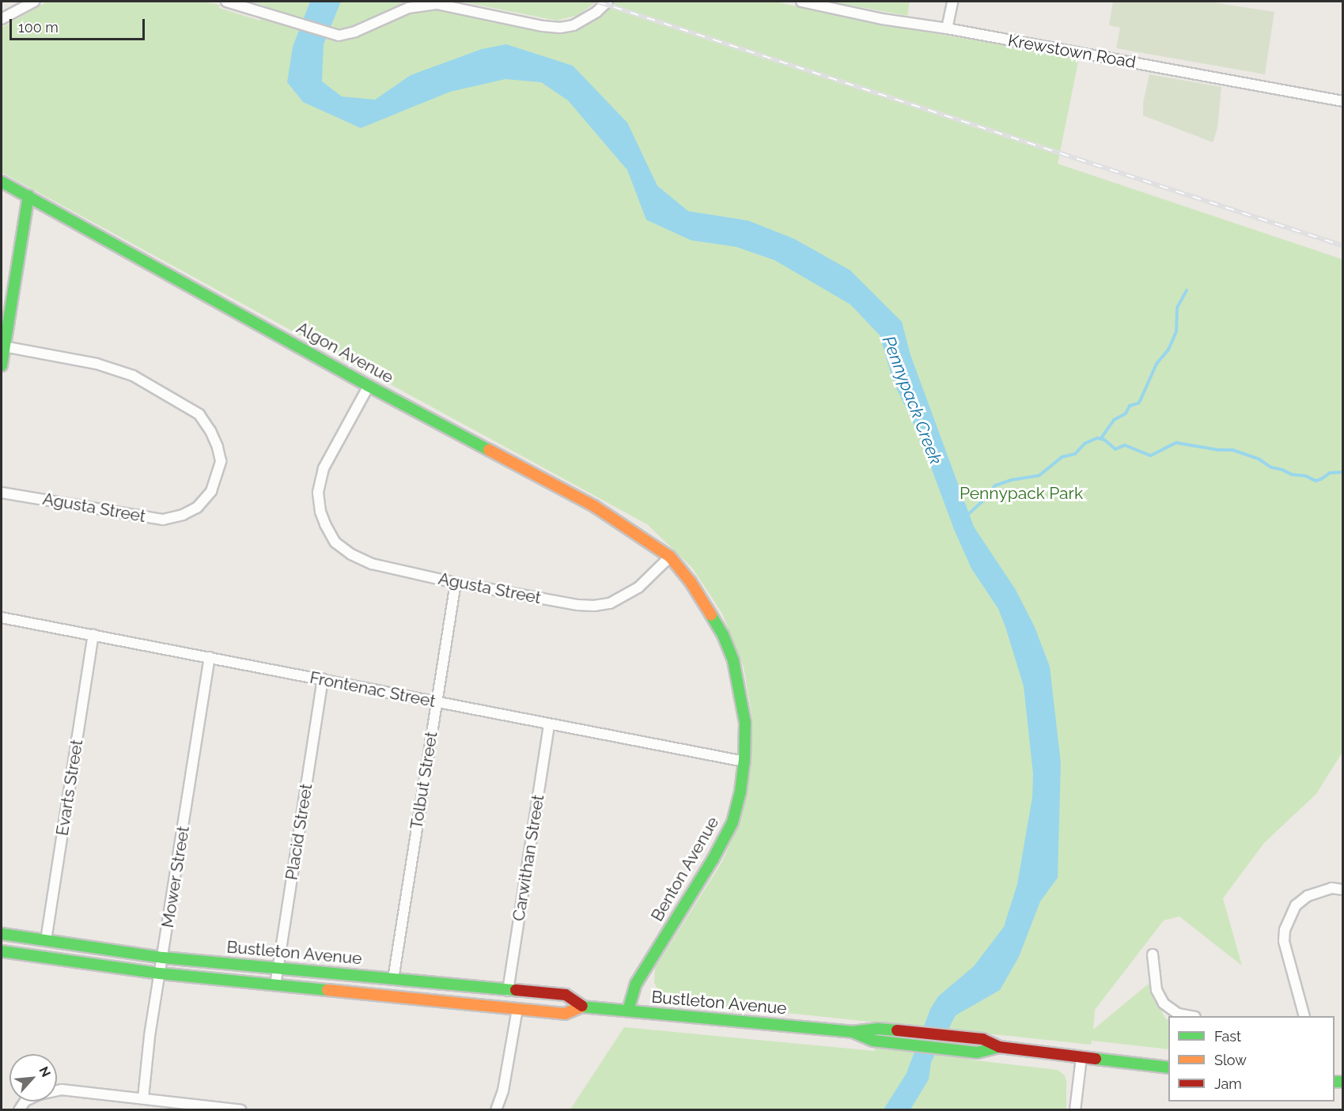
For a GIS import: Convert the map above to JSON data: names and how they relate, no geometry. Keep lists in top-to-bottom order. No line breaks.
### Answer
{"streets":{"main road":["Algon Avenue","Benton Avenue","Bustleton Avenue"],"street":["Krewstown Road","Agusta Street","Frontenac Street","Tolbut Street","Evarts Street","Placid Street","Carwithan Street","Mower Street"]},"crossings":[["Algon Avenue","Agusta Street"],["Algon Avenue","Benton Avenue"],["Agusta Street","Tolbut Street"],["Agusta Street","Benton Avenue"],["Frontenac Street","Tolbut Street"],["Frontenac Street","Evarts Street"],["Frontenac Street","Placid Street"],["Frontenac Street","Carwithan Street"],["Frontenac Street","Benton Avenue"],["Frontenac Street","Mower Street"],["Tolbut Street","Bustleton Avenue"],["Evarts Street","Bustleton Avenue"],["Placid Street","Bustleton Avenue"],["Carwithan Street","Bustleton Avenue"],["Benton Avenue","Bustleton Avenue"],["Mower Street","Bustleton Avenue"]],"water":["Pennypack Creek"],"parks":["Pennypack Park"],"legend":["Fast","Slow","Jam"],"scale_bar":"100 m","north":"top right"}
